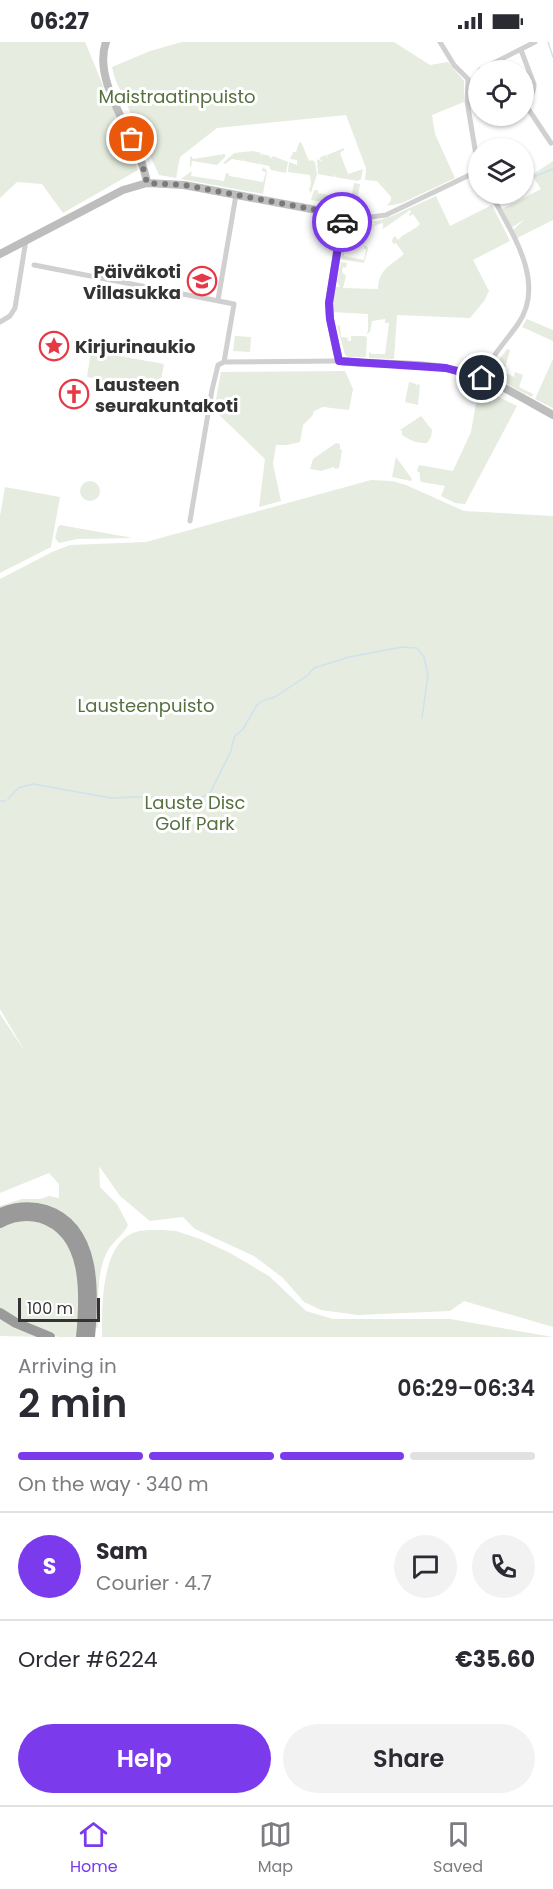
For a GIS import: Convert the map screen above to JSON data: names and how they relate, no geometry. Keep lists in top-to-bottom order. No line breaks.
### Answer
{"parks":["Maistraatinpuisto","Lausteenpuisto","Lauste Disc Golf Park"],"places":{"school or university":["Päiväkoti Villasukka"],"place":["Kirjurinaukio"],"church":["Lausteen seurakuntakoti"]},"scale_bar":"100 m","page":{"status":"06:27","scale":"100 m","heading":["2 min","Arriving in","06:29–06:34"],"panel":["Sam","Courier · 4.7","Order #6224","€35.60"],"bar":"On the way · 340 m","round":"S","buttons":["Help","Share"],"tabs":["Home","Map","Saved"]}}
